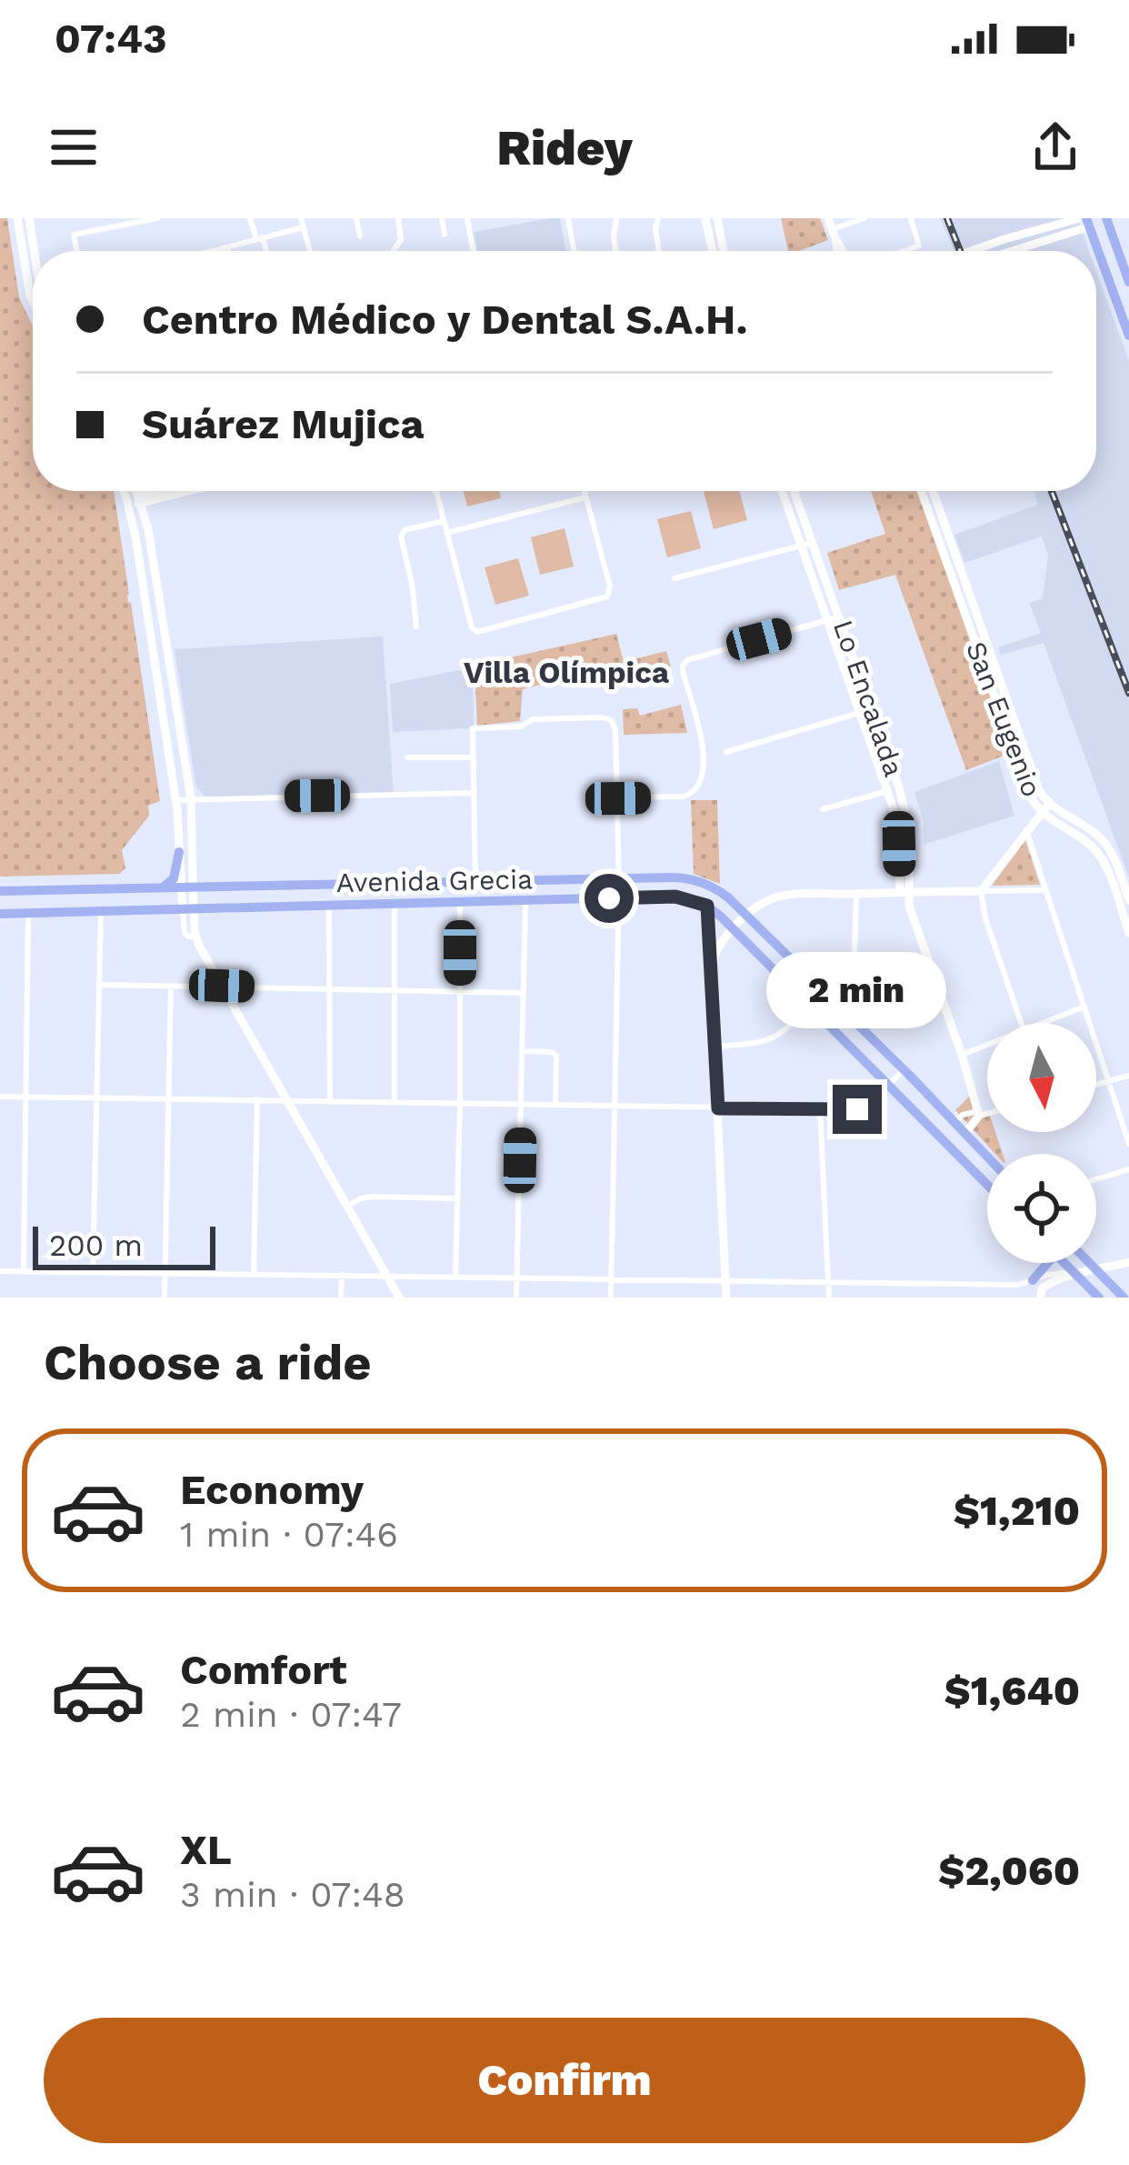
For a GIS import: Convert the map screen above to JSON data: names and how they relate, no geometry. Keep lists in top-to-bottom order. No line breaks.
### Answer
{"streets":{"main road":["Lo Encalada","San Eugenio","Avenida Grecia"]},"districts":["Villa Olímpica"],"scale_bar":"200 m","north":"bottom","page":{"status":"07:43","header":"Ridey","banner":["Centro Médico y Dental S.A.H.","Suárez Mujica"],"bubble":"2 min","scale":"200 m","heading":"Choose a ride","list":[{"name":"Economy","note":"1 min · 07:46","value":"$1,210"},{"name":"Comfort","note":"2 min · 07:47","value":"$1,640"},{"name":"XL","note":"3 min · 07:48","value":"$2,060"}],"buttons":"Confirm"}}
